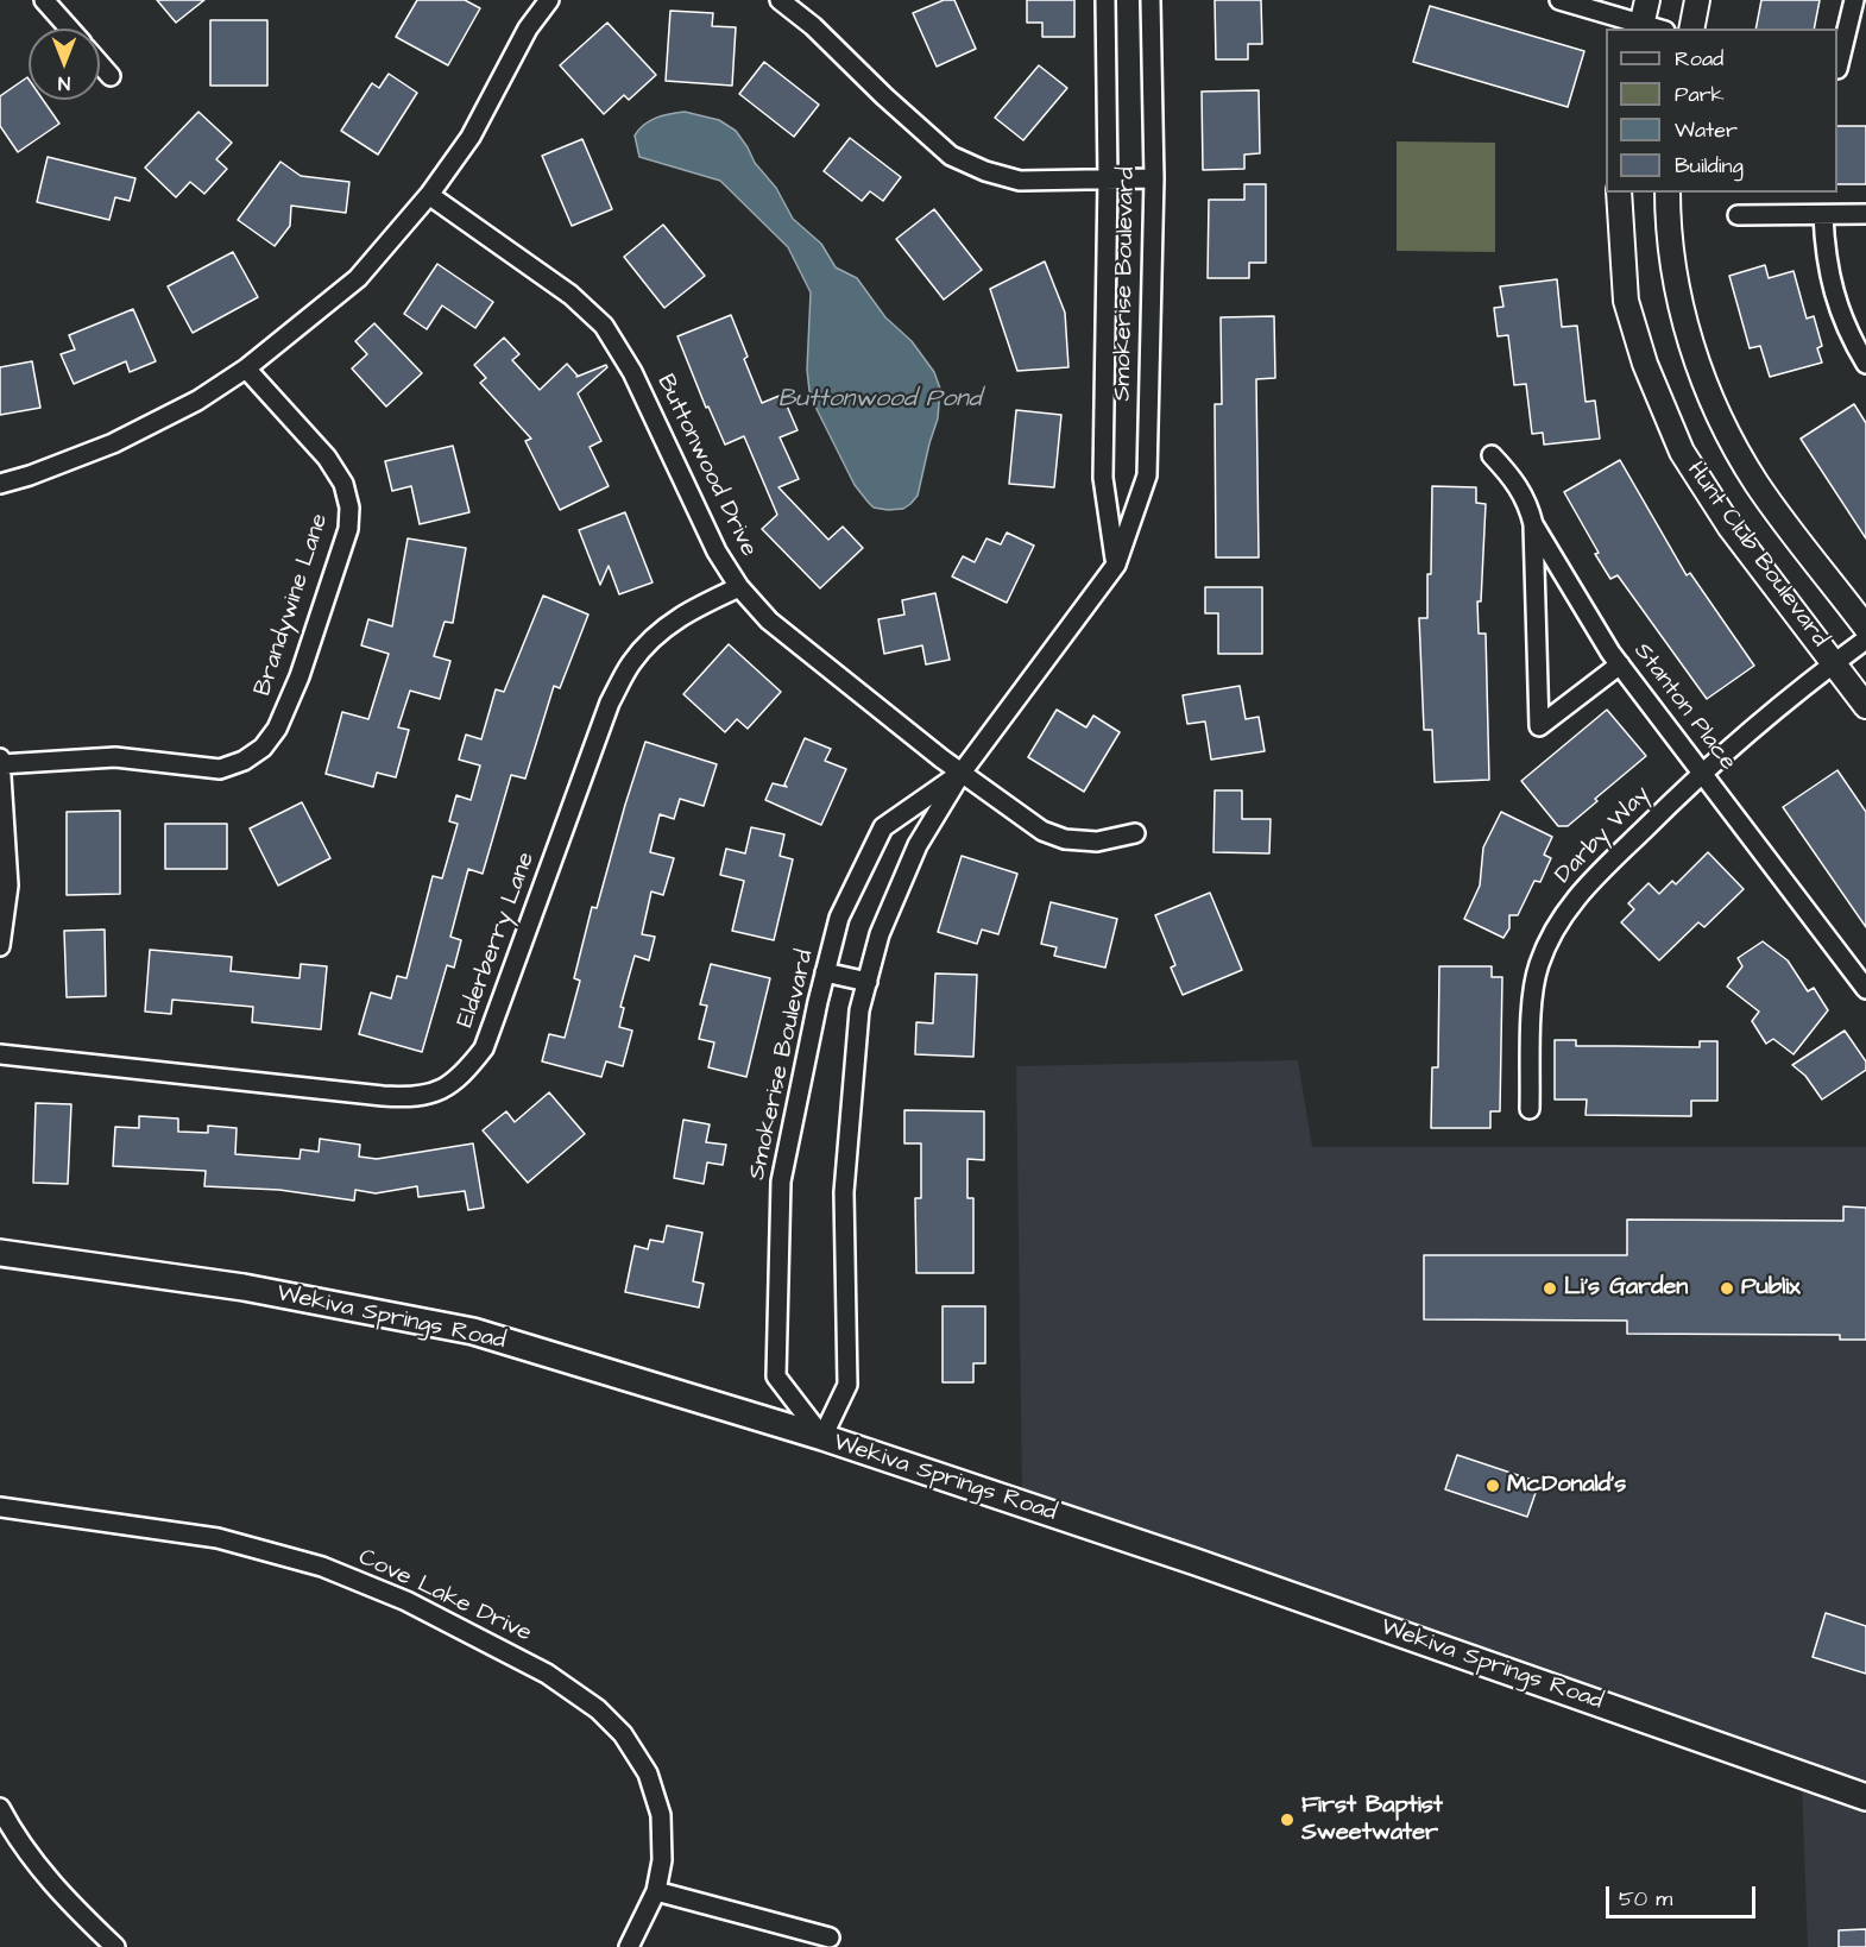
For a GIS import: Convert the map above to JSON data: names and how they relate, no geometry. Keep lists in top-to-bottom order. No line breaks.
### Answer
{"streets":{"main road":["Wekiva Springs Road"],"street":["Smokerise Boulevard","Buttonwood Drive","Hunt Club Boulevard","Brandywine Lane","Stanton Place","Darby Way","Elderberry Lane","Cove Lake Drive"]},"crossings":[["Smokerise Boulevard","Buttonwood Drive"],["Smokerise Boulevard","Wekiva Springs Road"],["Buttonwood Drive","Elderberry Lane"],["Hunt Club Boulevard","Darby Way"],["Stanton Place","Darby Way"]],"water":["Buttonwood Pond"],"places":["Li's Garden","Publix","McDonald's","First Baptist Sweetwater"],"legend":["Road","Park","Water","Building"],"scale_bar":"50 m","north":"bottom"}
